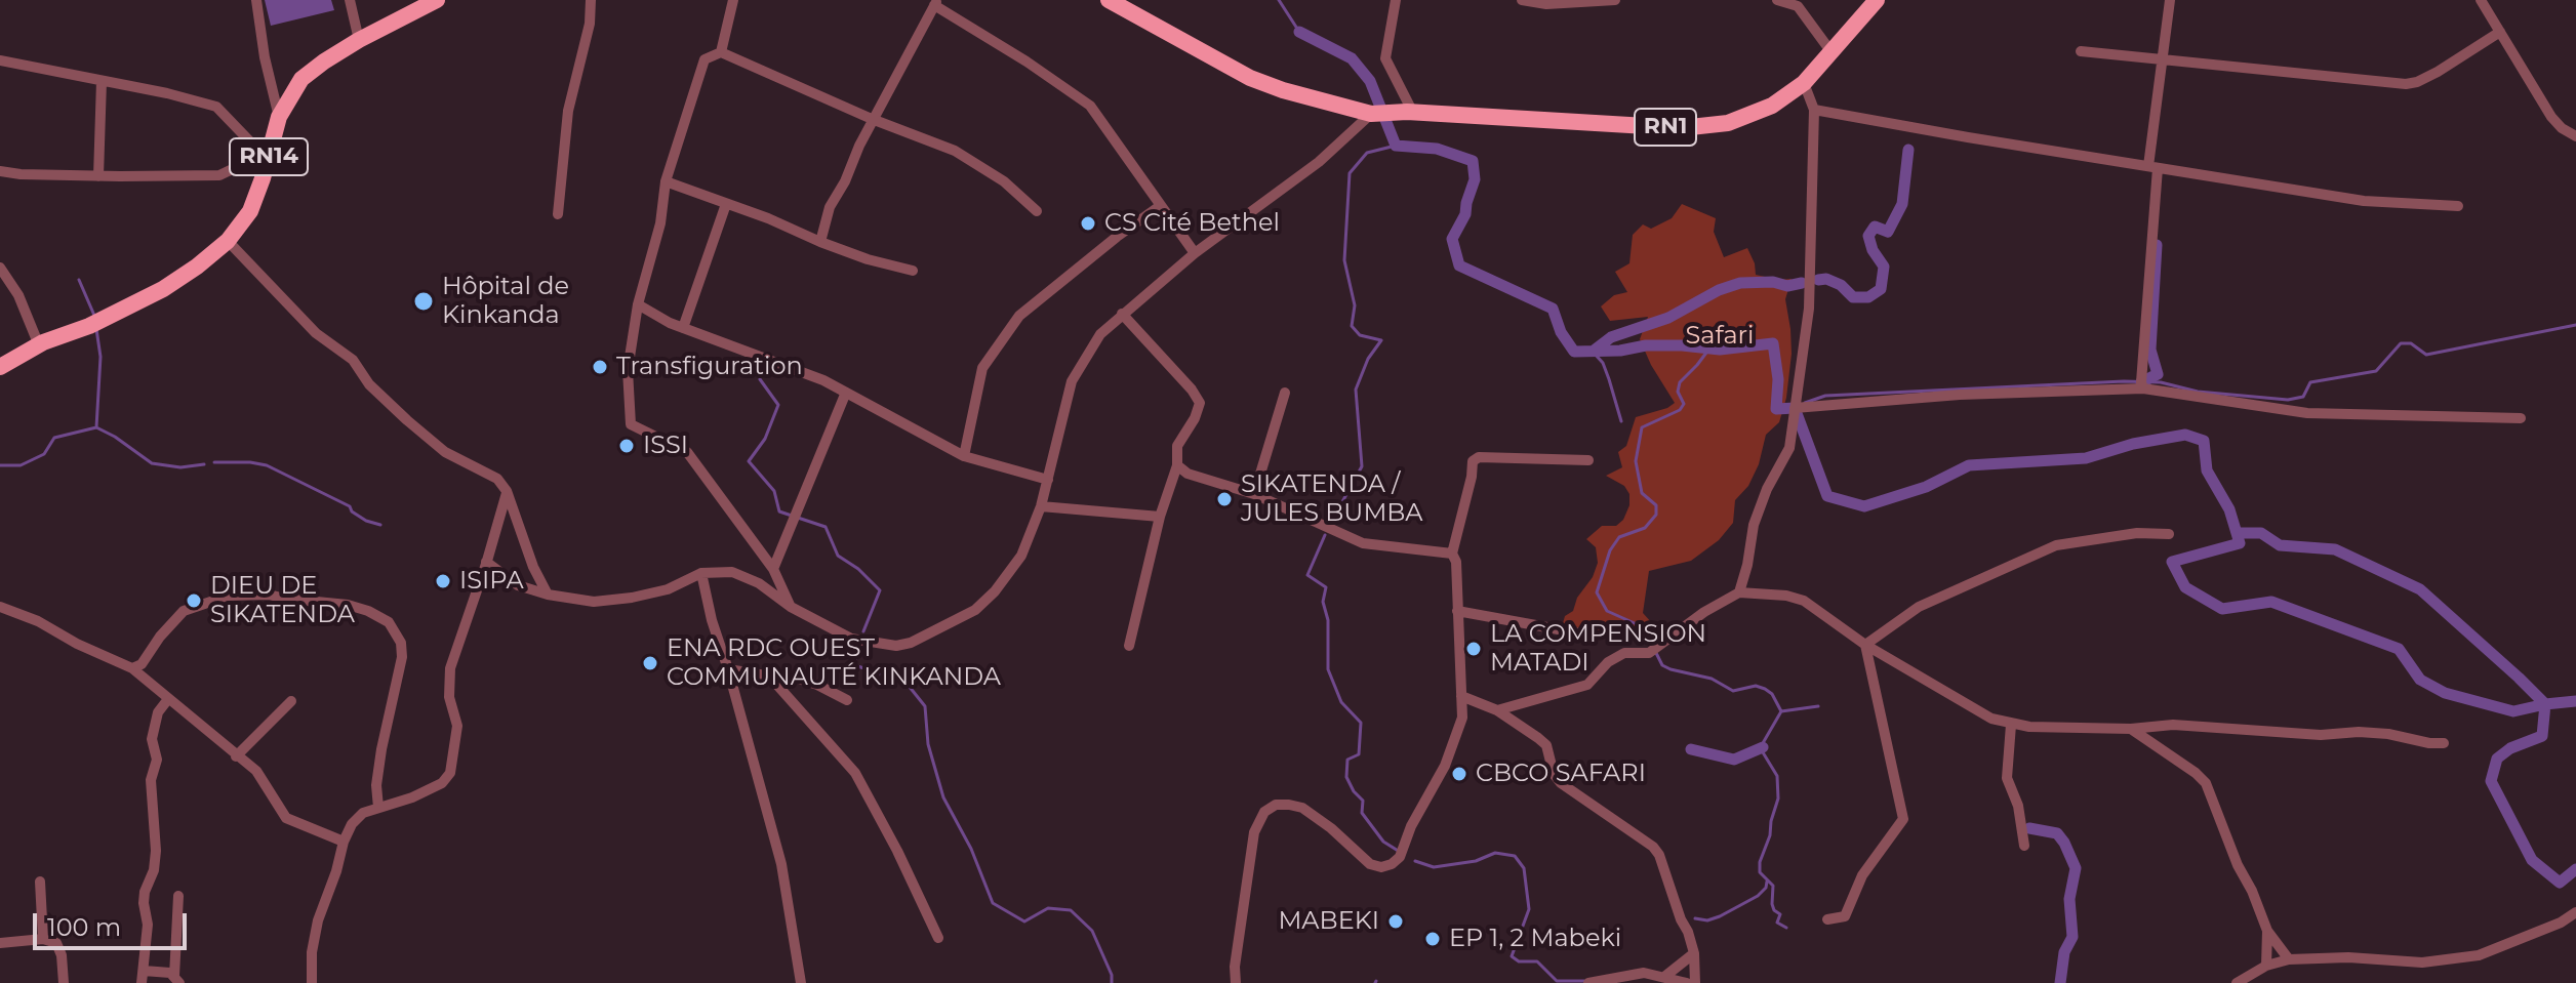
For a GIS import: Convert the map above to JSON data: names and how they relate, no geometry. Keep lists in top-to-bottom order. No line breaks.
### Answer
{"streets":{"highway":["RN1","RN14"]},"parks":["Safari"],"places":["CS Cité Bethel","Hôpital de Kinkanda","Transfiguration","ISSI","SIKATENDA / JULES BUMBA","ISIPA","DIEU DE SIKATENDA","LA COMPENSION MATADI","ENA RDC OUEST COMMUNAUTÉ KINKANDA","CBCO SAFARI","MABEKI","EP 1, 2 Mabeki"],"scale_bar":"100 m"}
